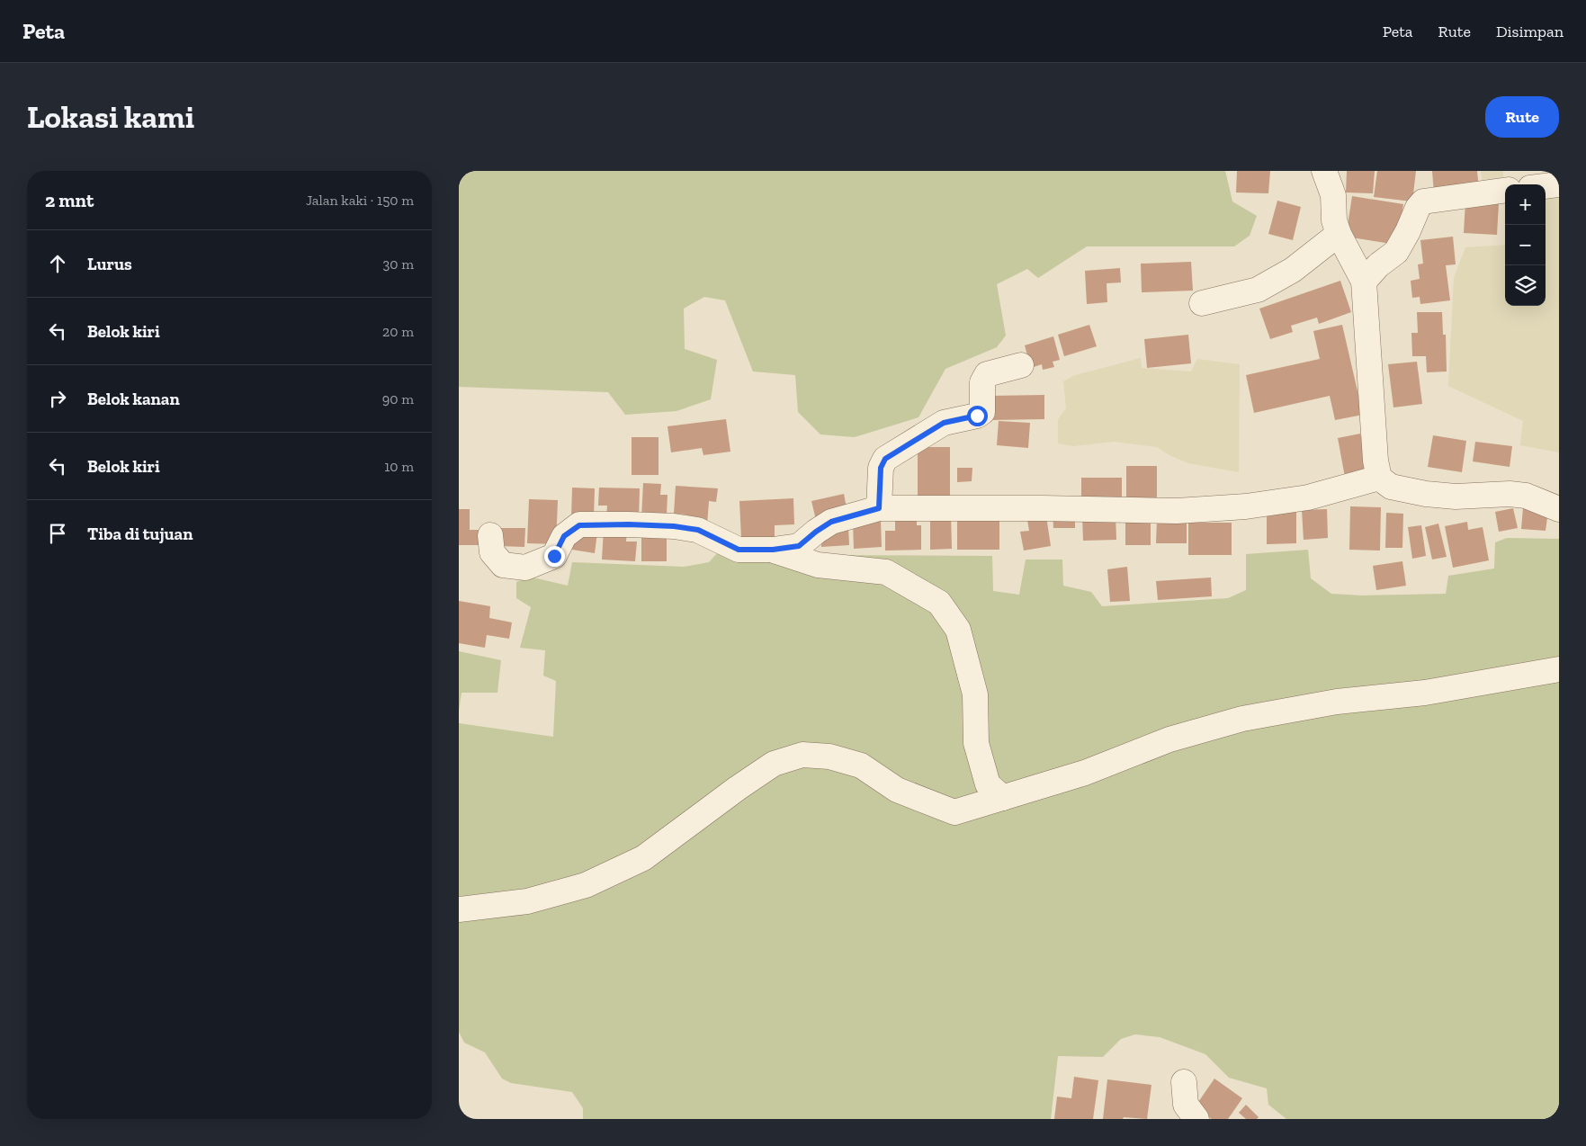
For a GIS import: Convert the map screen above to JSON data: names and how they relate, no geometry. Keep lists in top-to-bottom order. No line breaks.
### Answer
{"page":{"header":"Peta","nav":["Peta","Rute","Disimpan"],"buttons":"Rute","title":"Lokasi kami","heading":["2 mnt","Jalan kaki · 150 m"],"map_buttons":["+","−"],"list":[["Lurus","30 m"],["Belok kiri","20 m"],["Belok kanan","90 m"],["Belok kiri","10 m"],"Tiba di tujuan"]}}
